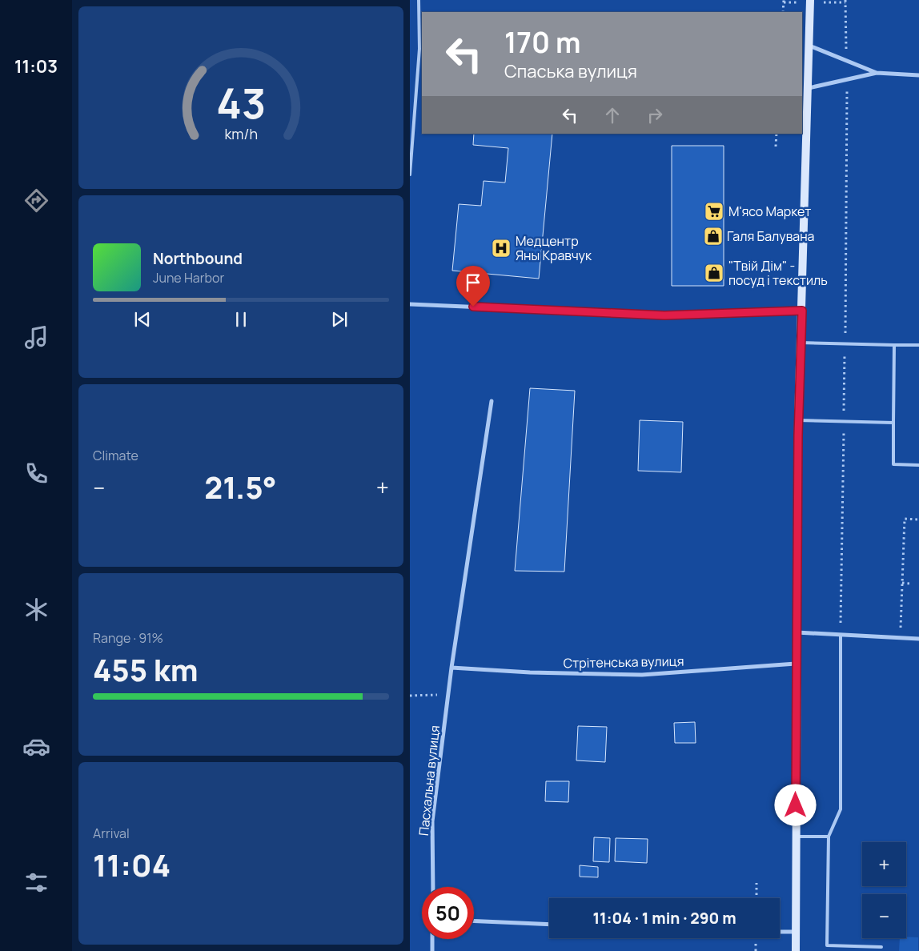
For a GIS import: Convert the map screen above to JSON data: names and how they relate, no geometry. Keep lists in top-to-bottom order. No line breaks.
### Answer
{"streets":{"street":["Стрітенська вулиця","Пасхальна вулиця"]},"crossings":[["Стрітенська вулиця","Пасхальна вулиця"]],"places":{"supermarket":["М'ясо Маркет"],"shop":["Галя Балувана","\"Твій Дім\" - посуд і текстиль"],"hospital":["Медцентр Яны Кравчук"]},"page":{"tabs":"11:03","turn":["170 m","Спаська вулиця"],"song":["Northbound","June Harbor"],"tile":["Climate",["Range · 91%","455 km"],["Arrival","11:04"]],"heat":["−","21.5°","+"],"map_buttons":["+","−"],"limit":"50","trip":"11:04 · 1 min · 290 m","gauge":["43","km/h"]}}
